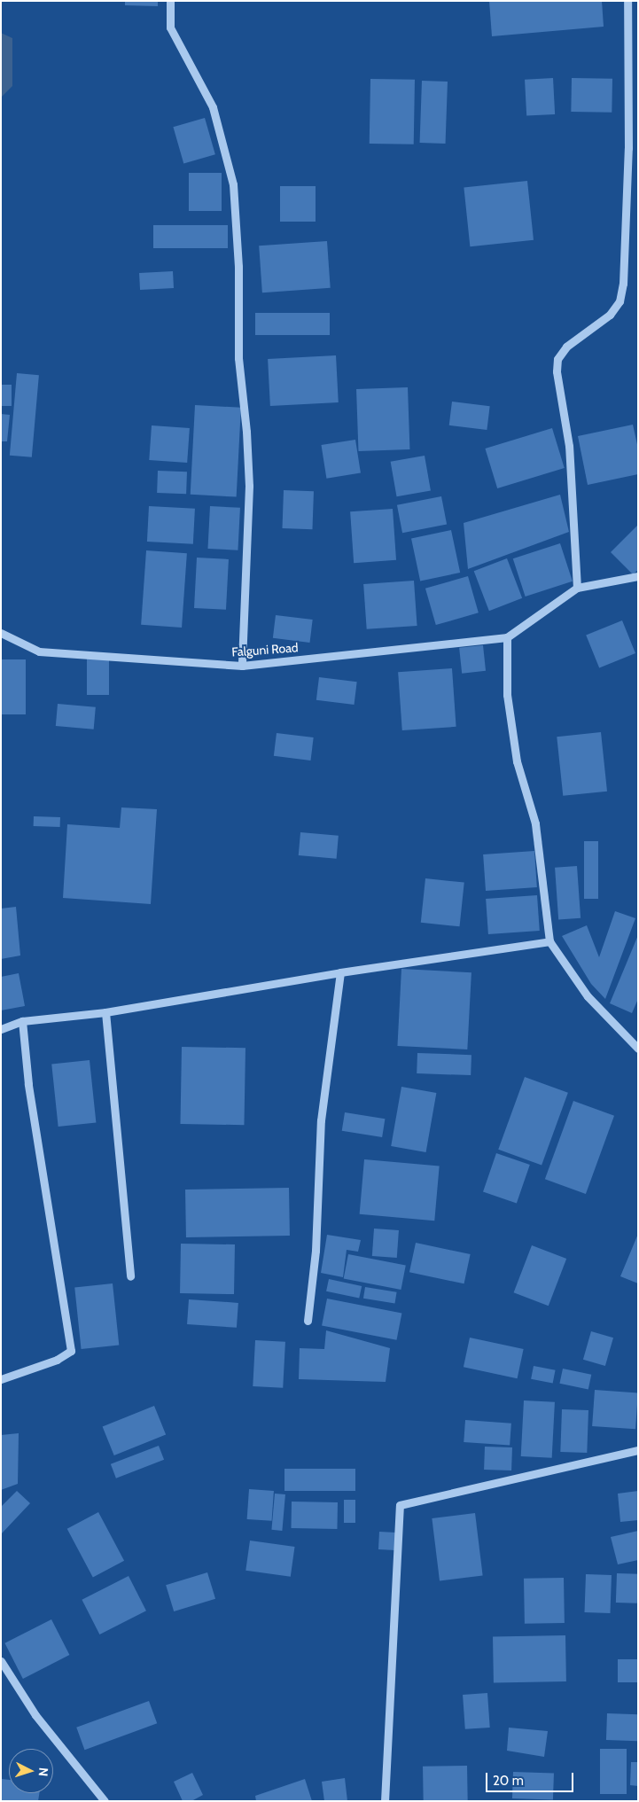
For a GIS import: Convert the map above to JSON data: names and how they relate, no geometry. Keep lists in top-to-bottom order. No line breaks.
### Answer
{"streets":{"street":["Falguni Road"]},"scale_bar":"20 m","north":"right"}
